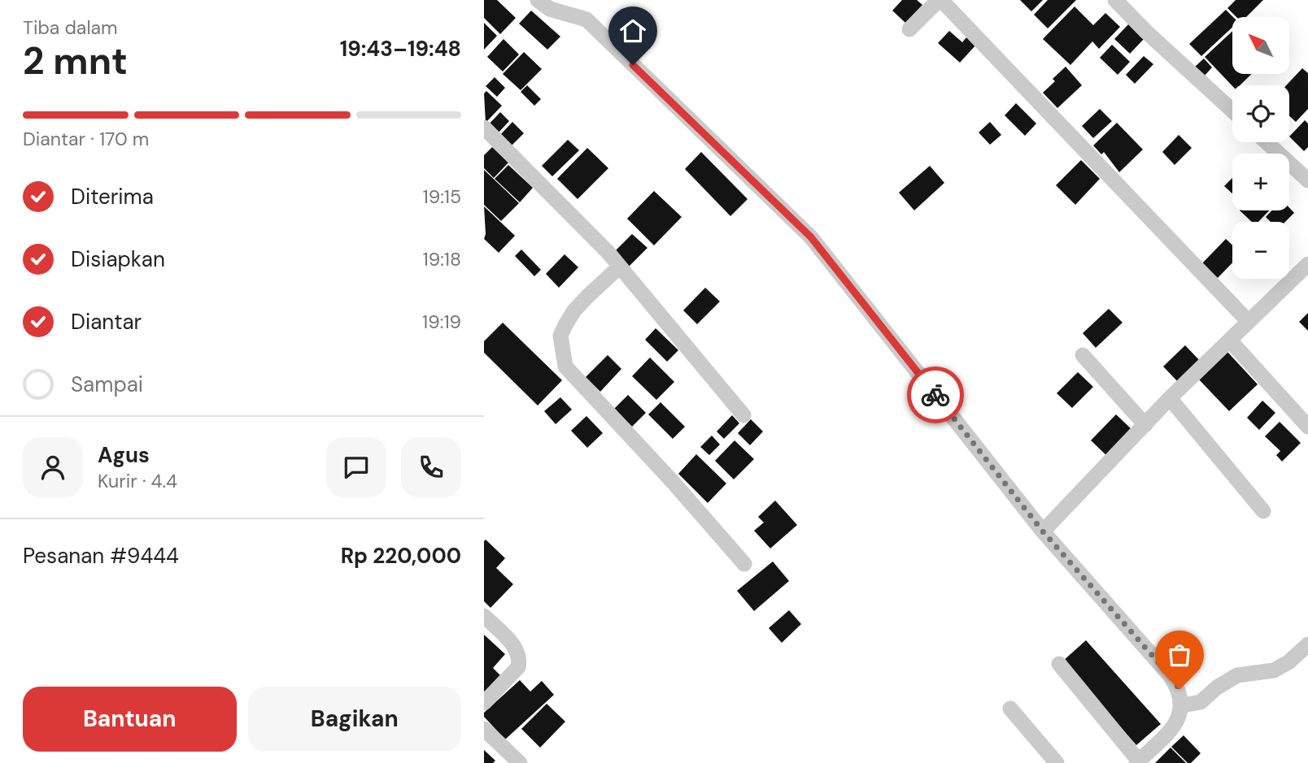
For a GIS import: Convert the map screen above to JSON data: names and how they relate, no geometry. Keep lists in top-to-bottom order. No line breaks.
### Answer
{"north":"top left","page":{"heading":["2 mnt","Tiba dalam","19:43–19:48"],"panel":["Agus","Kurir · 4.4","Pesanan #9444","Rp 220,000"],"map_buttons":["+","−"],"bar":"Diantar · 170 m","list":[["Diterima","19:15"],["Disiapkan","19:18"],["Diantar","19:19"],"Sampai"],"buttons":["Bantuan","Bagikan"]}}
